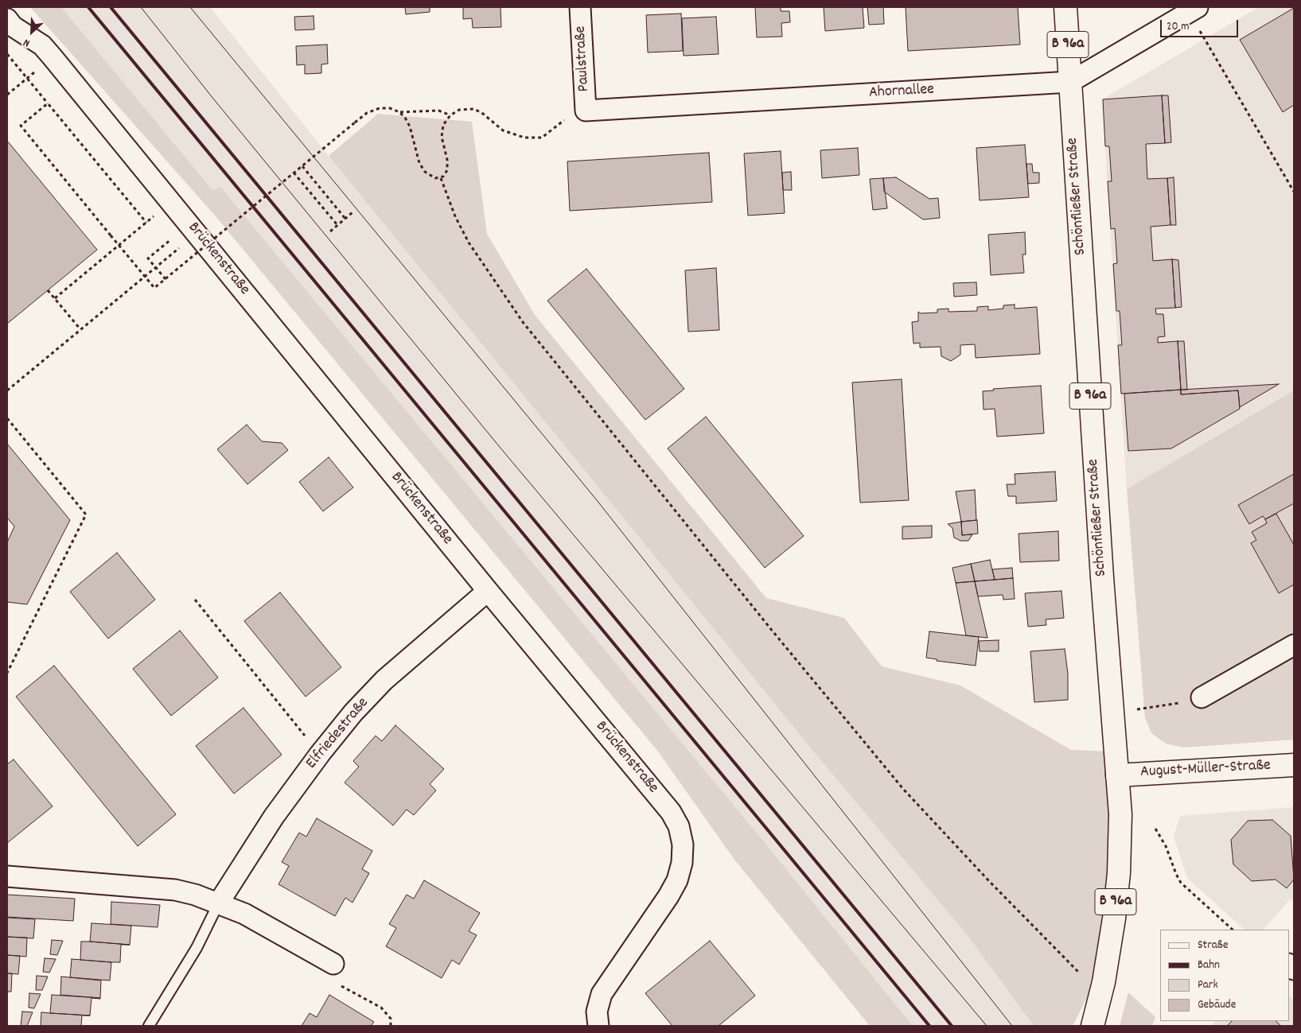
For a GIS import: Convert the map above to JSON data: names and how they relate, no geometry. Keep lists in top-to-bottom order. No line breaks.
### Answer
{"streets":{"main road":["B 96a","Schönfließer Straße","August-Müller-Straße"],"street":["Paulstraße","Ahornallee","Brückenstraße","Elfriedestraße"]},"crossings":[["Paulstraße","Ahornallee"],["Ahornallee","Schönfließer Straße"],["Schönfließer Straße","August-Müller-Straße"],["Brückenstraße","Elfriedestraße"]],"legend":["Straße","Bahn","Park","Gebäude"],"scale_bar":"20 m","north":"bottom left"}
